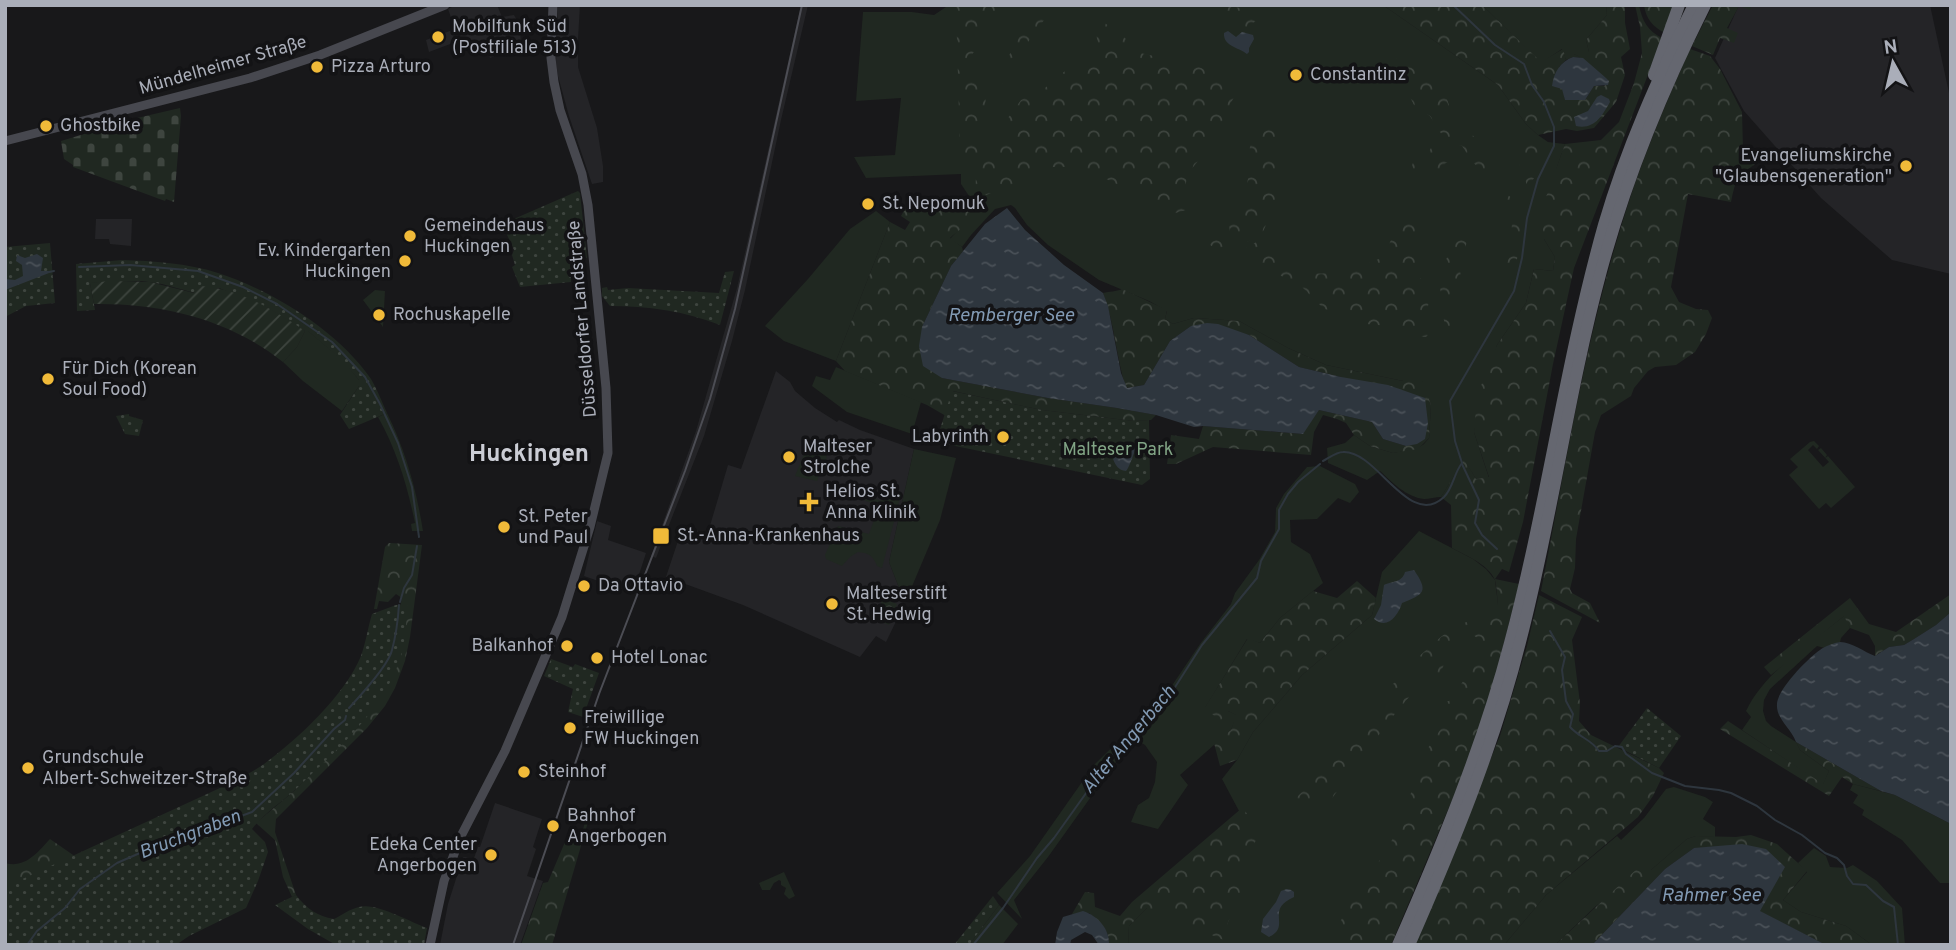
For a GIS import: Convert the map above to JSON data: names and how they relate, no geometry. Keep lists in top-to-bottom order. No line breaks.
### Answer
{"streets":{"main road":["Mündelheimer Straße","Düsseldorfer Landstraße"]},"districts":["Huckingen"],"water":["Remberger See","Alter Angerbach","Bruchgraben","Rahmer See"],"parks":["Malteser Park"],"places":{"other":["Mobilfunk Süd (Postfiliale 513)","Pizza Arturo","Constantinz","Ghostbike","Evangeliumskirche \"Glaubensgeneration\"","St. Nepomuk","Gemeindehaus Huckingen","Ev. Kindergarten Huckingen","Rochuskapelle","Für Dich (Korean Soul Food)","Labyrinth","Malteser Strolche","St. Peter und Paul","Da Ottavio","Malteserstift St. Hedwig","Balkanhof","Hotel Lonac","Freiwillige FW Huckingen","Grundschule Albert-Schweitzer-Straße","Steinhof","Bahnhof Angerbogen","Edeka Center Angerbogen"],"health":["Helios St. Anna Klinik"],"transit":["St.-Anna-Krankenhaus"]},"north":"top"}
